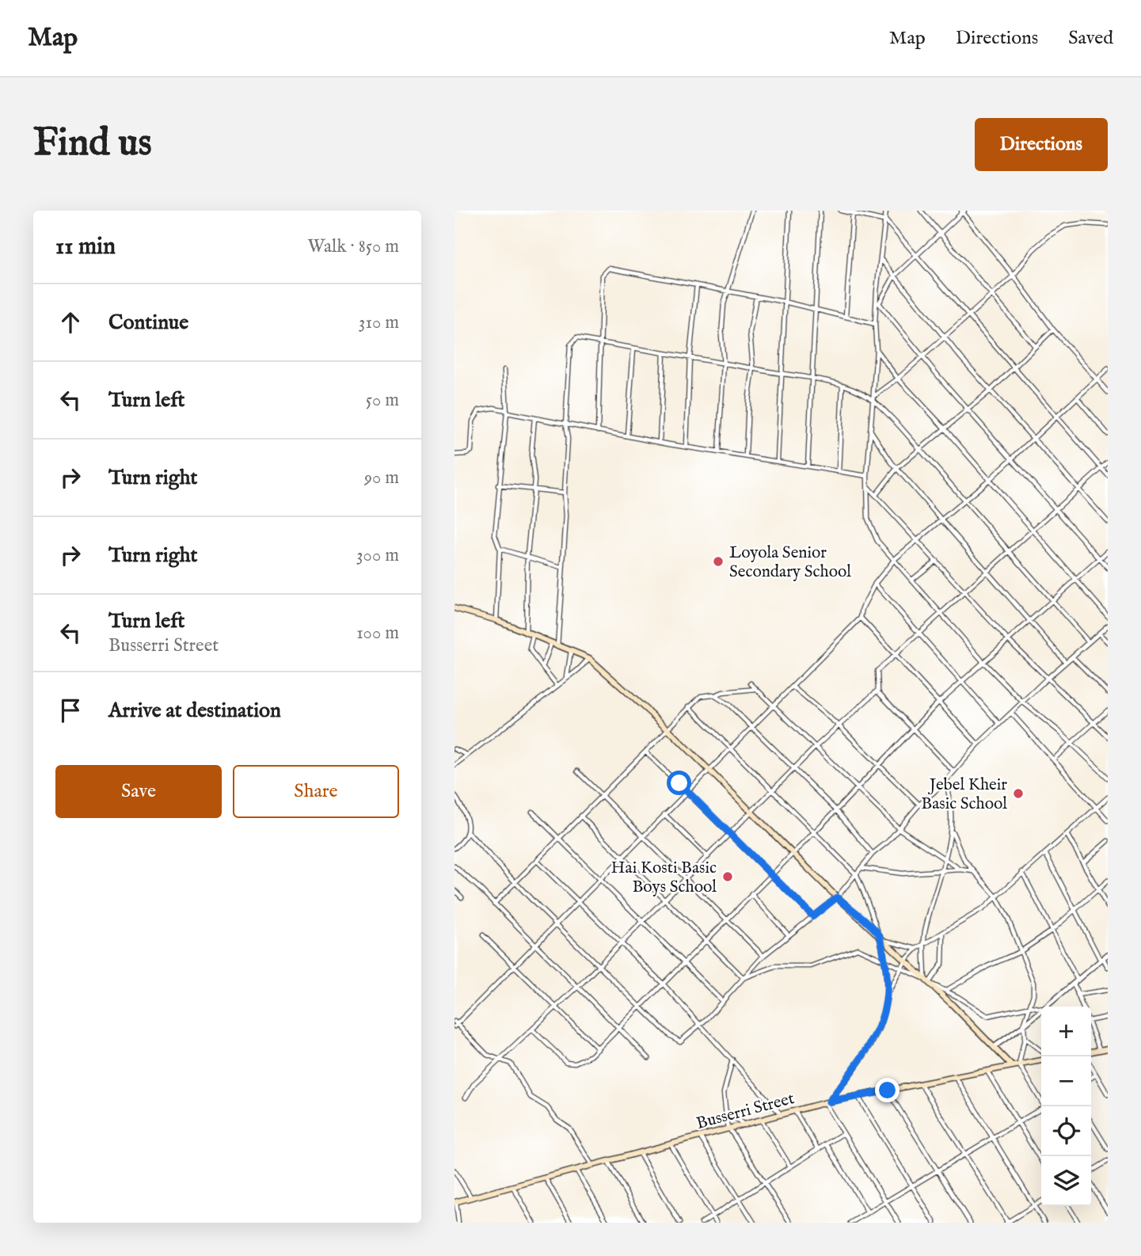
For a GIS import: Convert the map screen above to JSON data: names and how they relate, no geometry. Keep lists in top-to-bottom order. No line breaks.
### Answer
{"streets":{"main road":["Busserri Street"]},"places":["Loyola Senior Secondary School","Jebel Kheir Basic School","Hai Kosti Basic Boys School"],"page":{"header":"Map","nav":["Map","Directions","Saved"],"buttons":["Directions",["Save","Share"]],"title":"Find us","heading":["11 min","Walk · 850 m"],"list":[["Continue","310 m"],["Turn left","50 m"],["Turn right","90 m"],["Turn right","300 m"],["Turn left","Busserri Street","100 m"],"Arrive at destination"],"map_buttons":["+","−"]}}
